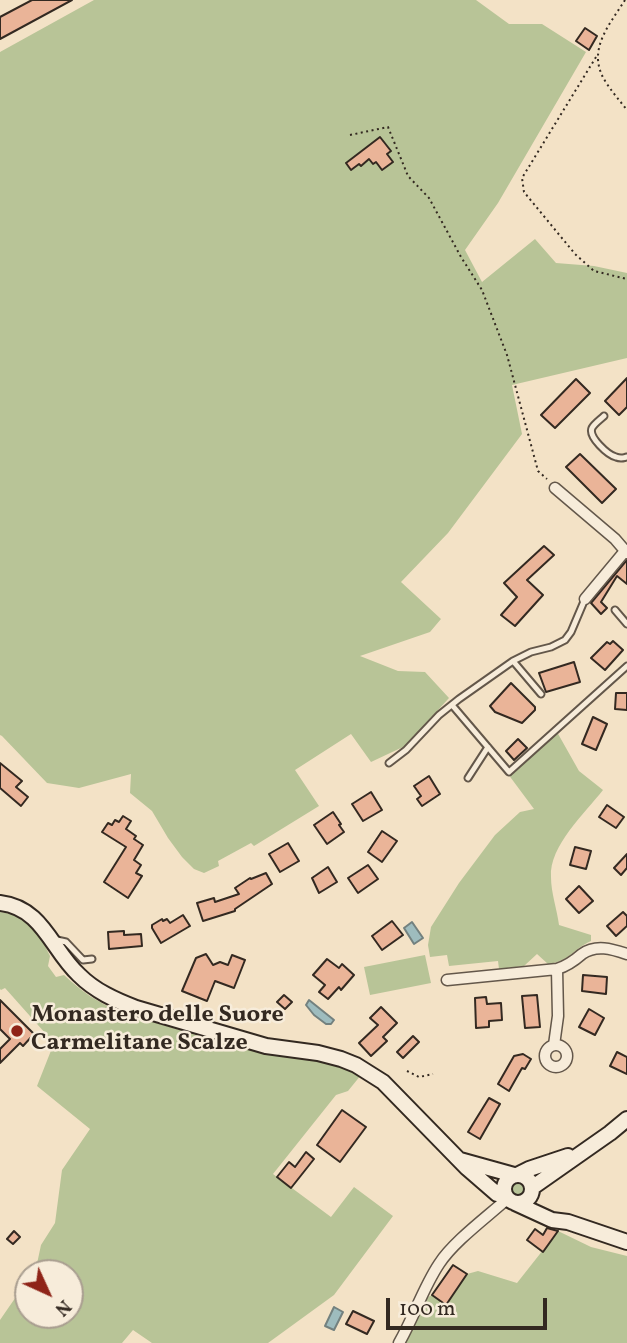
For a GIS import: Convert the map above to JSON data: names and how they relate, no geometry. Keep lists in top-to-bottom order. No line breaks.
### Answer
{"places":["Monastero delle Suore Carmelitane Scalze"],"scale_bar":"100 m","north":"bottom right"}
